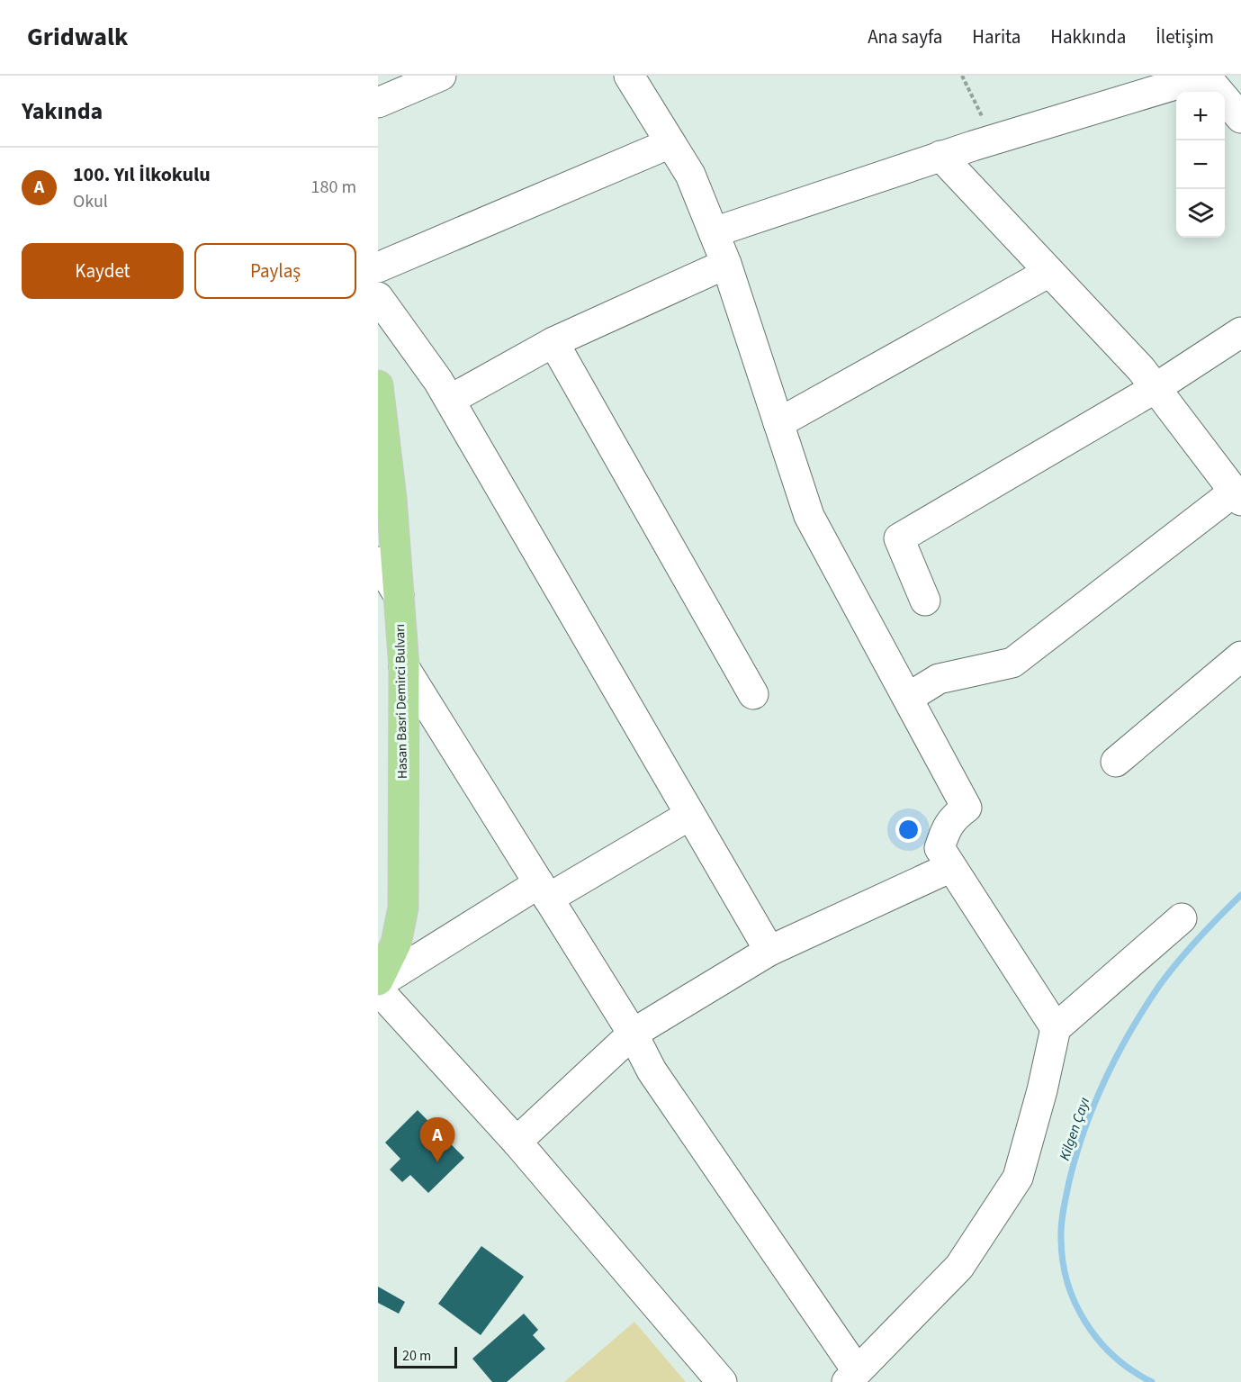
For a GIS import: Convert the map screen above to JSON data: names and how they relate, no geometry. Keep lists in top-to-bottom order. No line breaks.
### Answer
{"streets":{"main road":["Hasan Basri Demirci Bulvarı"]},"water":["Kilgen Çayı"],"scale_bar":"20 m","page":{"header":"Gridwalk","nav":["Ana sayfa","Harita","Hakkında","İletişim"],"heading":"Yakında","map_buttons":["+","−"],"list":[{"mark":"A","name":"100. Yıl İlkokulu","note":"Okul","value":"180 m"}],"buttons":["Kaydet","Paylaş"],"pins":"A","scale":"20 m"}}
